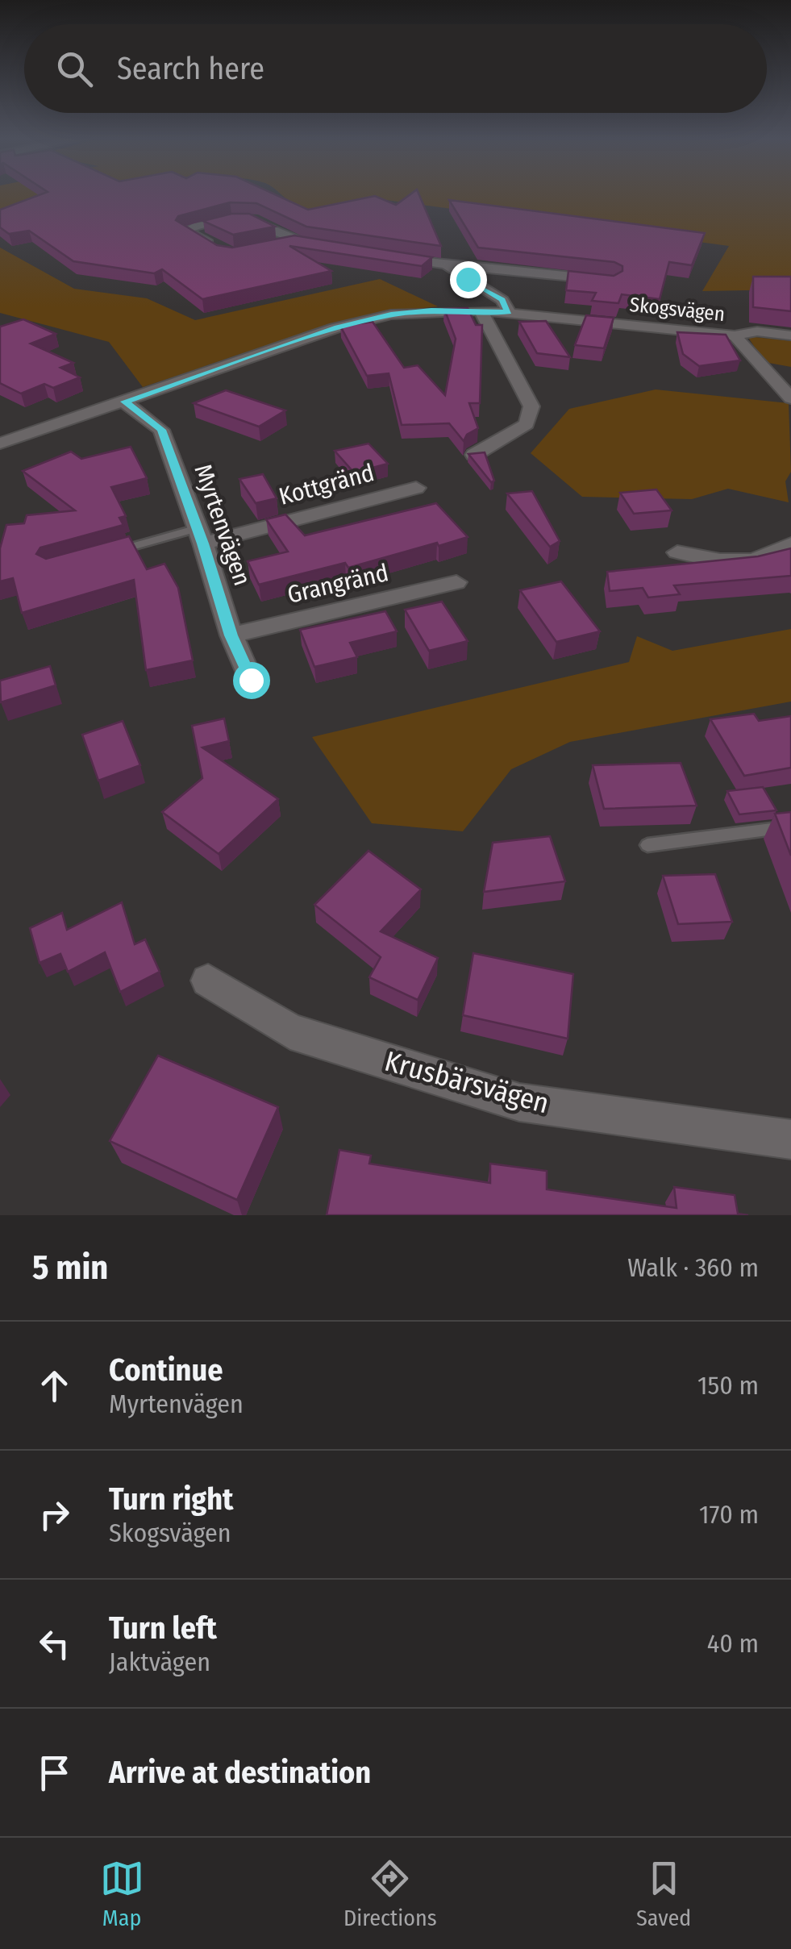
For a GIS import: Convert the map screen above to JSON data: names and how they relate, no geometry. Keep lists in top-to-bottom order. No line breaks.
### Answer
{"streets":{"street":["Skogsvägen","Kottgränd","Myrtenvägen","Grangränd","Krusbärsvägen"]},"crossings":[["Skogsvägen","Myrtenvägen"],["Kottgränd","Myrtenvägen"],["Myrtenvägen","Grangränd"]],"page":{"search":"Search here","heading":["5 min","Walk · 360 m"],"list":[["Continue","Myrtenvägen","150 m"],["Turn right","Skogsvägen","170 m"],["Turn left","Jaktvägen","40 m"],"Arrive at destination"],"nav":["Map","Directions","Saved"]}}
